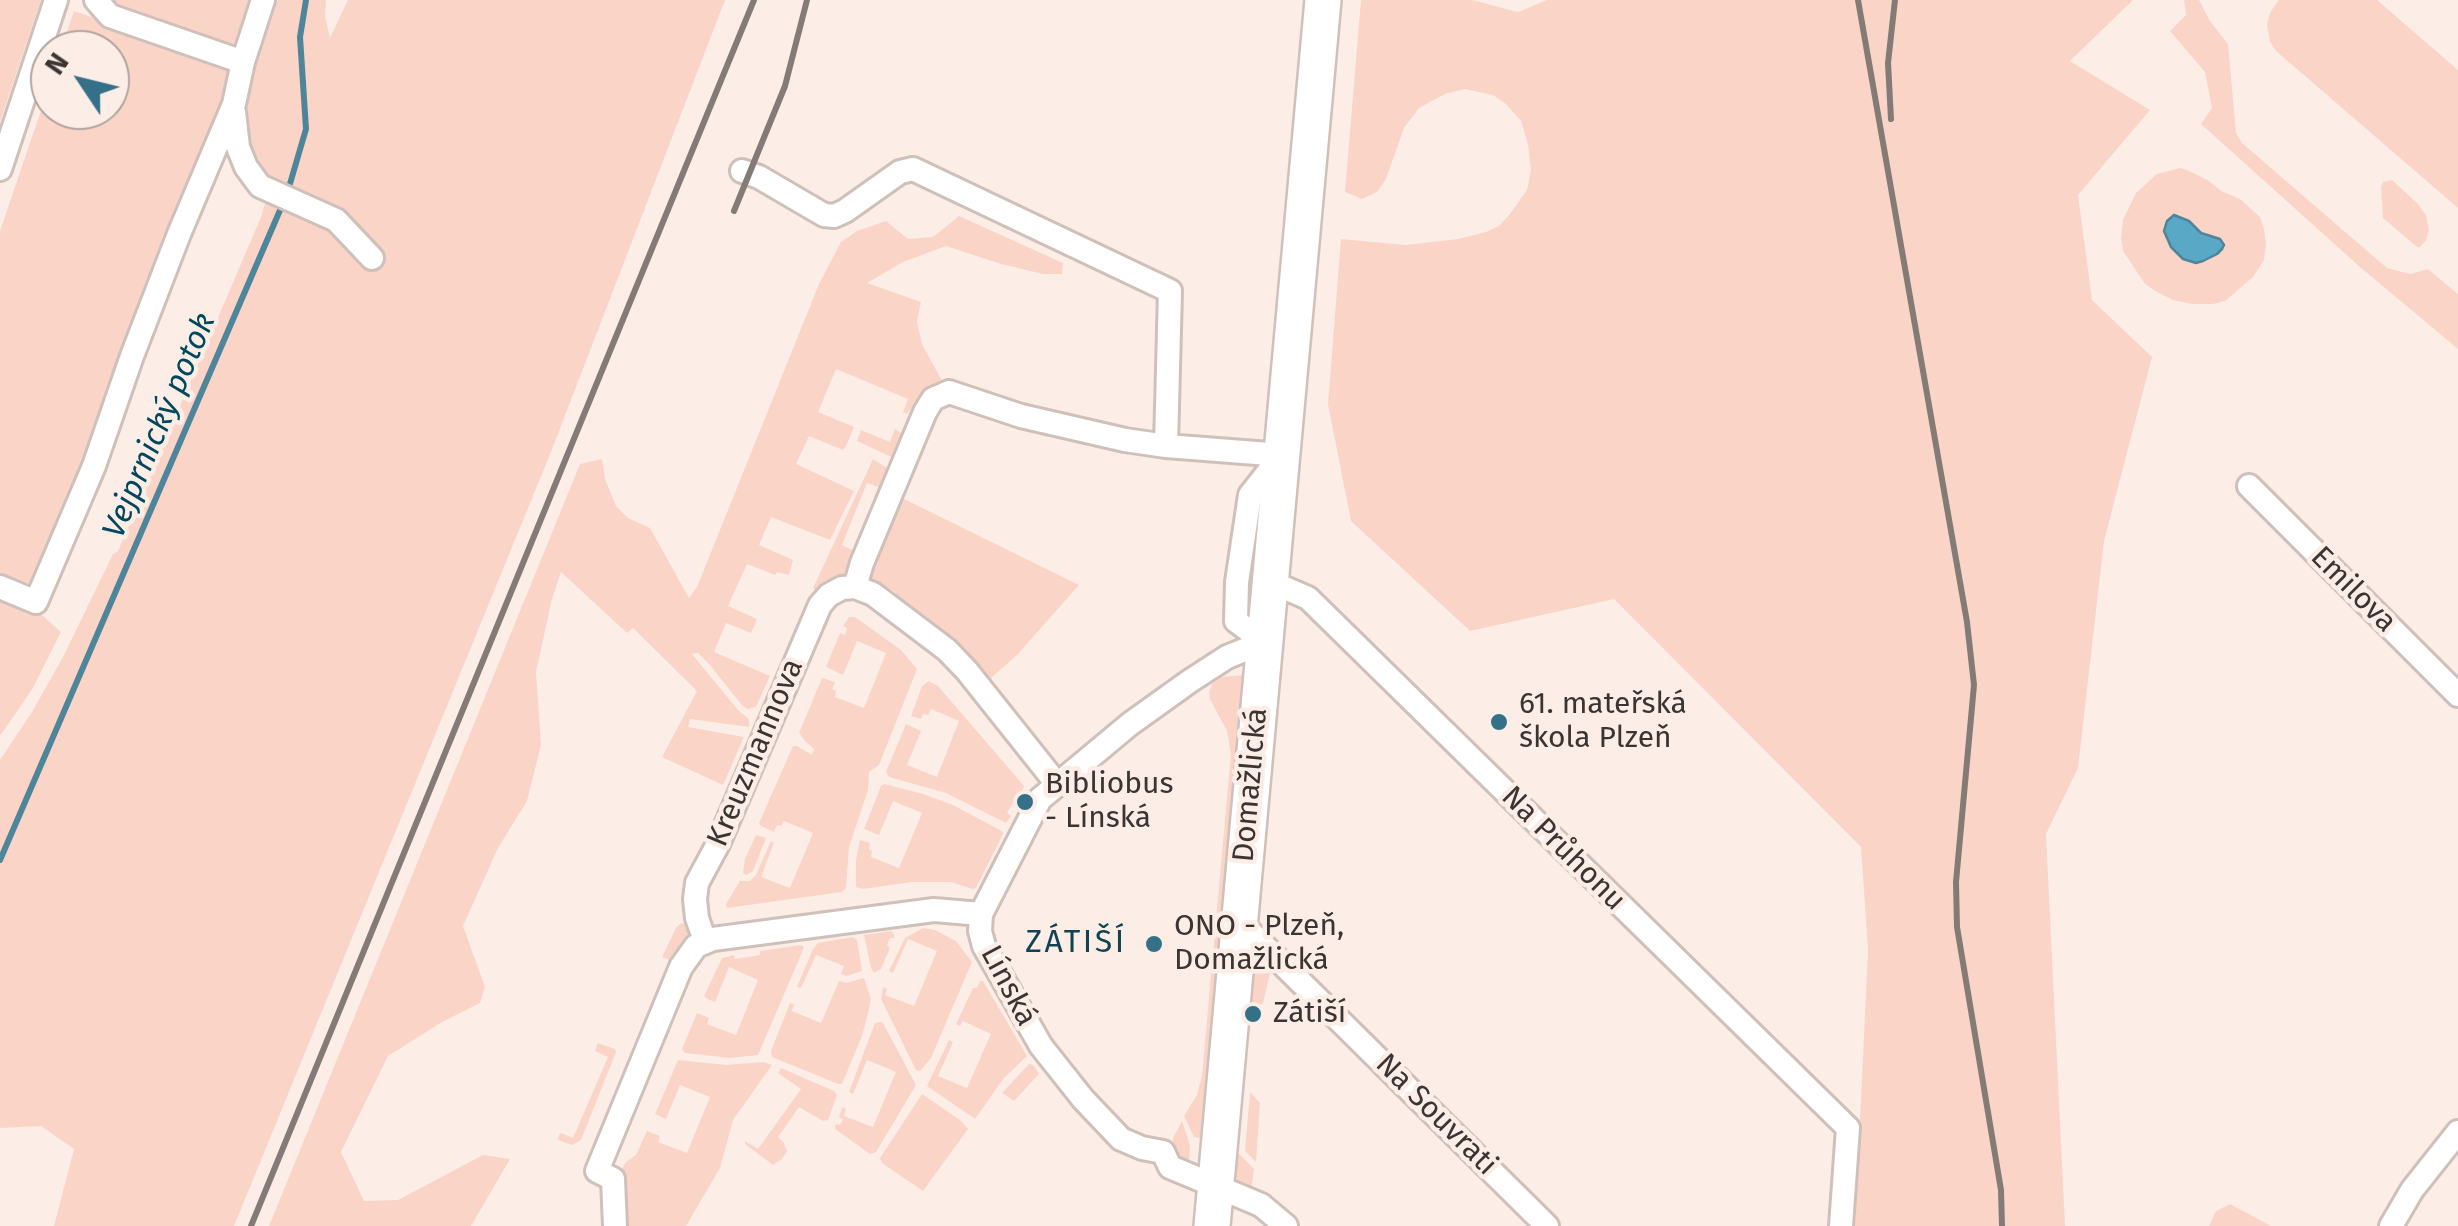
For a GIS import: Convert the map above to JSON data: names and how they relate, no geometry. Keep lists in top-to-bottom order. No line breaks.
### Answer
{"streets":{"main road":["Domažlická"],"street":["Emilova","Kreuzmannova","Na Průhonu","Línská","Na Souvrati"]},"crossings":[["Domažlická","Na Průhonu"],["Domažlická","Línská"],["Domažlická","Na Souvrati"]],"districts":["ZÁTIŠÍ"],"water":["Vejprnický potok"],"places":["61. mateřská škola Plzeň","Bibliobus - Línská","ONO - Plzeň, Domažlická","Zátiší"],"north":"top left"}
